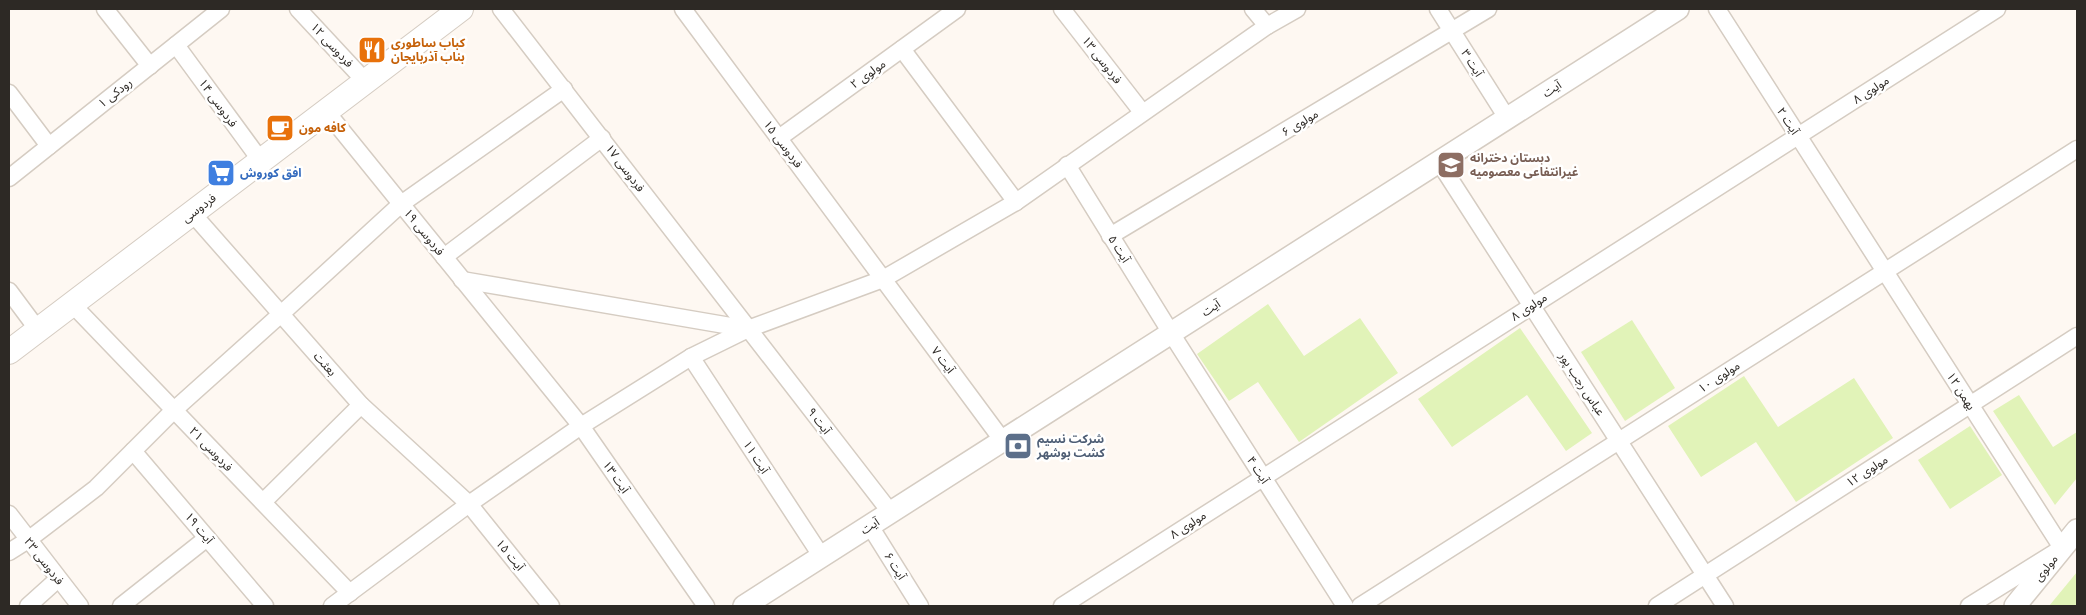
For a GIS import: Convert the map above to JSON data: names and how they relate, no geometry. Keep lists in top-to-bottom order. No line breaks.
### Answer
{"streets":{"main road":["فردوسی"],"street":["فردوسی ۱۲","فردوسی ۱۳","آیت ۳","مولوی ۲","آیت","مولوی ۸","رودکی ۱","فردوسی ۱۴","آیت ۲","مولوی ۶","فردوسی ۱۵","فردوسی ۱۷","فردوسی ۱۹","آیت ۵","آیت ۷","بعثت","مولوی ۱۰","عباس رجب پور","بهمن ۱۲","آیت ۹","فردوسی ۲۱","آیت ۱۱","آیت ۴","مولوی ۱۲","آیت ۱۳","آیت ۱۹","آیت ۱۵","فردوسی ۲۳","آیت ۶","مولوی"]},"crossings":[["فردوسی ۱۲","فردوسی"],["آیت ۳","آیت"],["آیت ۳","مولوی ۶"],["مولوی ۲","فردوسی ۱۵"],["آیت","آیت ۵"],["آیت","آیت ۷"],["آیت","عباس رجب پور"],["آیت","آیت ۹"],["آیت","آیت ۱۱"],["آیت","آیت ۴"],["آیت","آیت ۶"],["مولوی ۸","آیت ۲"],["مولوی ۸","عباس رجب پور"],["مولوی ۸","آیت ۴"],["رودکی ۱","فردوسی ۱۴"],["فردوسی ۱۴","فردوسی"],["آیت ۲","بهمن ۱۲"],["مولوی ۶","آیت ۵"],["فردوسی ۱۵","آیت ۷"],["فردوسی ۱۷","آیت ۹"],["فردوسی","فردوسی ۱۹"],["فردوسی","بعثت"],["فردوسی","فردوسی ۲۱"],["فردوسی ۱۹","آیت ۱۳"],["آیت ۵","آیت ۴"],["بعثت","آیت ۱۵"],["مولوی ۱۰","عباس رجب پور"],["مولوی ۱۰","بهمن ۱۲"],["عباس رجب پور","مولوی ۱۲"],["بهمن ۱۲","مولوی ۱۲"],["بهمن ۱۲","مولوی"]],"places":{"restaurant":["کباب ساطوری بناب آذربایجان"],"cafe":["کافه مون"],"school or university":["دبستان دخترانه غیرانتفاعی معصومیه"],"supermarket":["افق کوروش"],"bank":["شرکت نسیم کشت بوشهر"]}}
